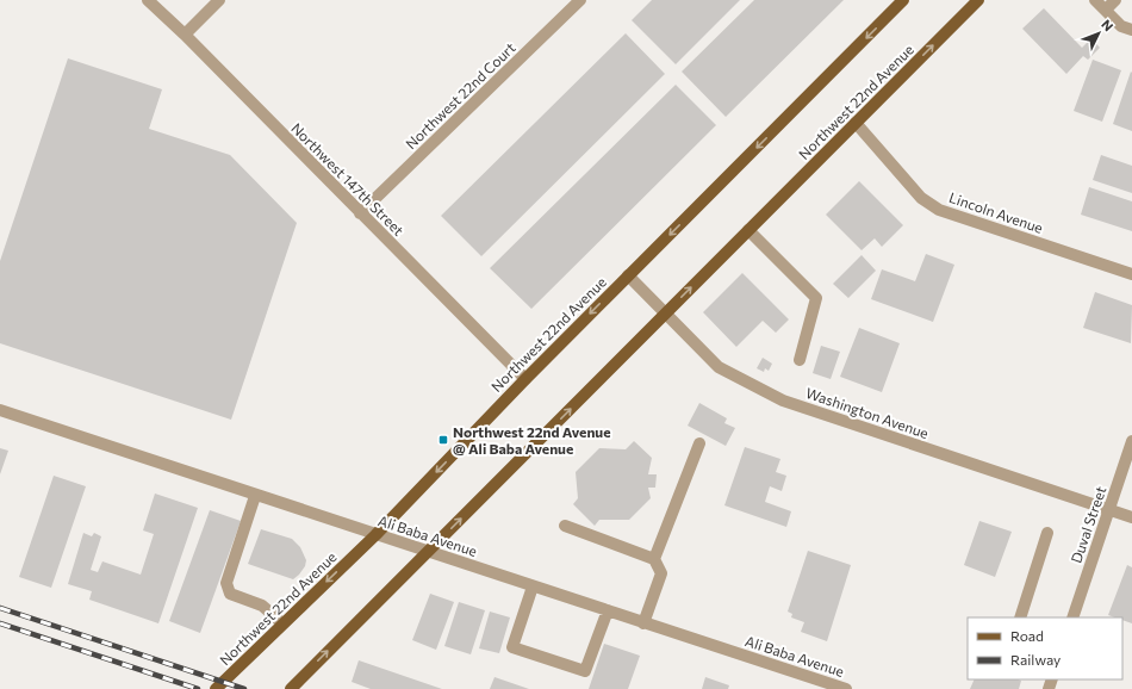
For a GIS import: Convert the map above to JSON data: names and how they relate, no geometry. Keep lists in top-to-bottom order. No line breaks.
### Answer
{"streets":{"main road":["Northwest 22nd Avenue"],"street":["Northwest 22nd Court","Northwest 147th Street","Lincoln Avenue","Washington Avenue","Duval Street","Ali Baba Avenue"]},"crossings":[["Northwest 22nd Court","Northwest 147th Street"],["Northwest 22nd Avenue","Northwest 147th Street"],["Northwest 22nd Avenue","Lincoln Avenue"],["Northwest 22nd Avenue","Washington Avenue"],["Northwest 22nd Avenue","Ali Baba Avenue"],["Washington Avenue","Duval Street"]],"places":{"transit":["Northwest 22nd Avenue @ Ali Baba Avenue"]},"legend":["Road","Railway"],"north":"top right"}
